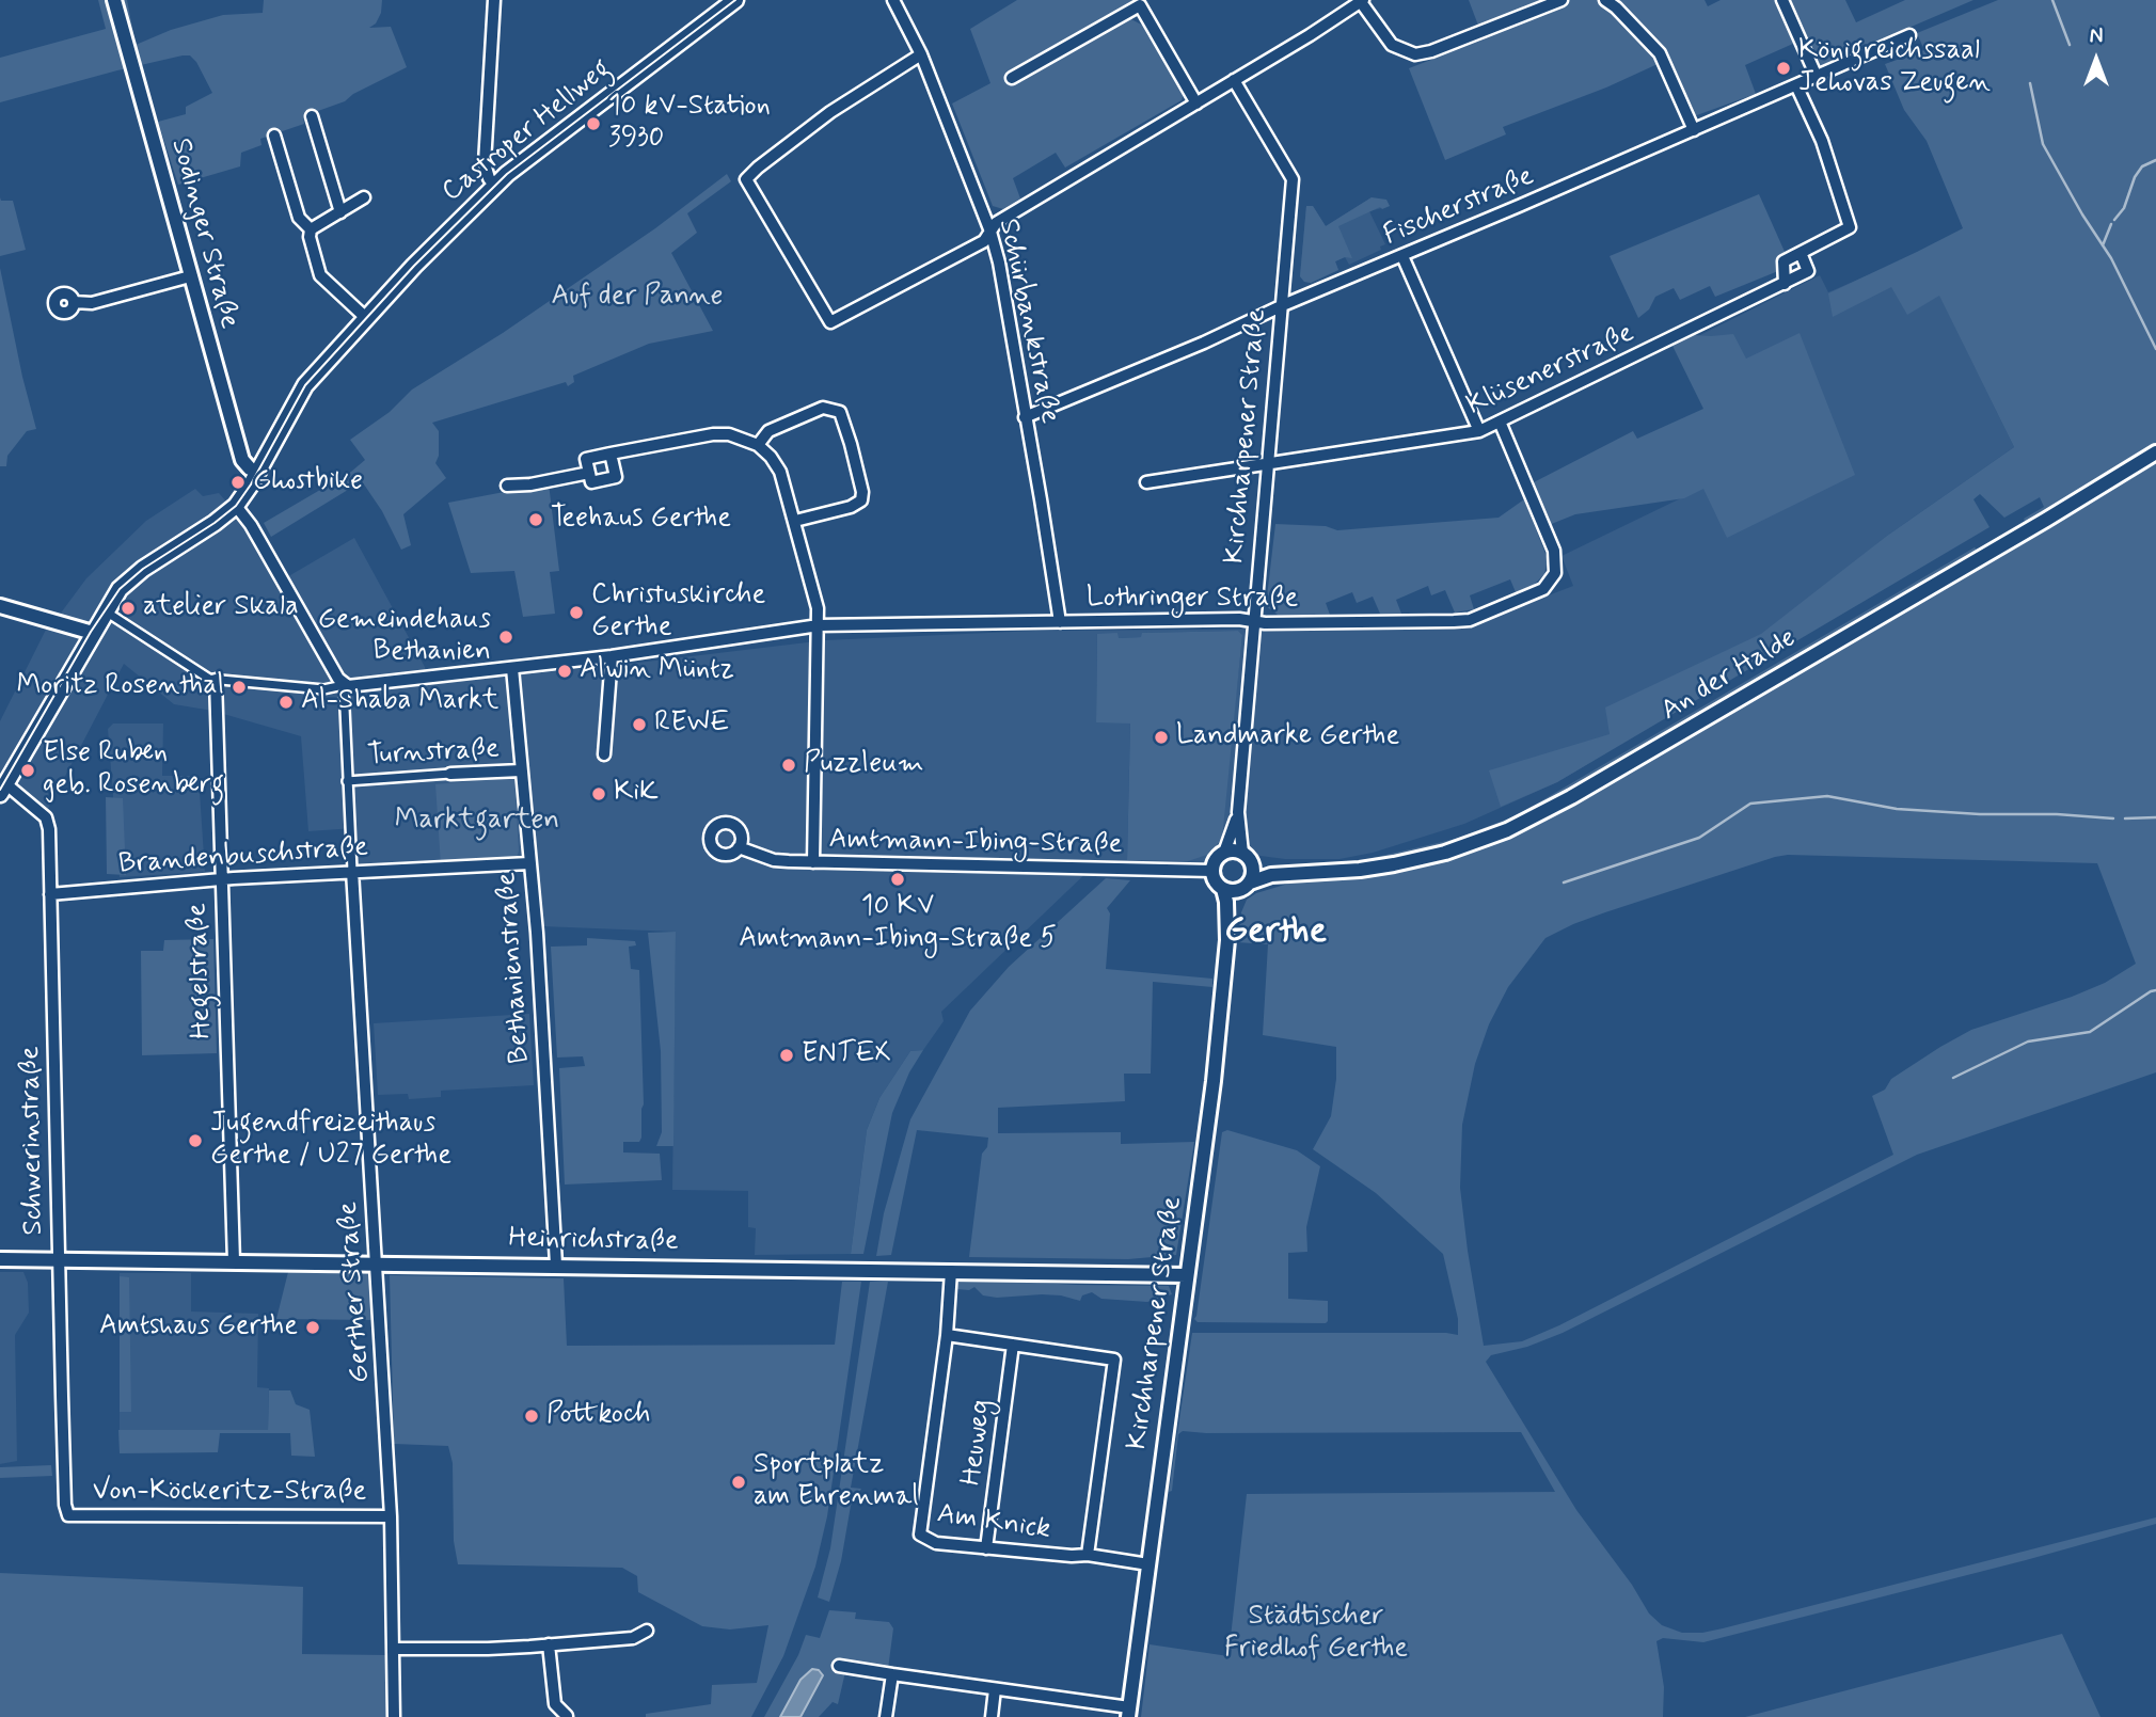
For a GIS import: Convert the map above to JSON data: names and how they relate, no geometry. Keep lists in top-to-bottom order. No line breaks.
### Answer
{"streets":{"main road":["Castroper Hellweg"],"street":["Fischerstraße","Sodinger Straße","Schürbankstraße","Klüsenerstraße","Kirchharpener Straße","Lothringer Straße","An der Halde","Turnstraße","Amtmann-Ibing-Straße","Brandenbuschstraße","Bethanienstraße","Hegelstraße","Schwerinstraße","Heinrichstraße","Gerther Straße","Heuweg","Von-Köckeritz-Straße","Am Knick"]},"crossings":[["Castroper Hellweg","Sodinger Straße"],["Castroper Hellweg","Lothringer Straße"],["Castroper Hellweg","Schwerinstraße"],["Fischerstraße","Schürbankstraße"],["Fischerstraße","Kirchharpener Straße"],["Schürbankstraße","Lothringer Straße"],["Klüsenerstraße","Kirchharpener Straße"],["Klüsenerstraße","Lothringer Straße"],["Kirchharpener Straße","Lothringer Straße"],["Kirchharpener Straße","An der Halde"],["Kirchharpener Straße","Amtmann-Ibing-Straße"],["Kirchharpener Straße","Heinrichstraße"],["Kirchharpener Straße","Am Knick"],["Lothringer Straße","Bethanienstraße"],["Lothringer Straße","Hegelstraße"],["Lothringer Straße","Gerther Straße"],["An der Halde","Amtmann-Ibing-Straße"],["Turnstraße","Bethanienstraße"],["Turnstraße","Gerther Straße"],["Brandenbuschstraße","Bethanienstraße"],["Brandenbuschstraße","Hegelstraße"],["Brandenbuschstraße","Schwerinstraße"],["Brandenbuschstraße","Gerther Straße"],["Bethanienstraße","Heinrichstraße"],["Hegelstraße","Heinrichstraße"],["Schwerinstraße","Heinrichstraße"],["Schwerinstraße","Von-Köckeritz-Straße"],["Heinrichstraße","Gerther Straße"],["Heinrichstraße","Am Knick"],["Gerther Straße","Von-Köckeritz-Straße"],["Heuweg","Am Knick"]],"districts":["Gerthe"],"parks":["Auf der Panne","Marktgarten","Städtischer Friedhof Gerthe"],"places":["Königreichssaal Jehovas Zeugen","10 kV-Station 3930","Ghostbike","Teehaus Gerthe","atelier Skala","Christuskirche Gerthe","Gemeindehaus Bethanien","Alwin Müntz","Moritz Rosenthal","Al-Shaba Markt","REWE","Landmarke Gerthe","Puzzleum","Else Ruben geb. Rosenberg","KiK","10 KV Amtmann-Ibing-Straße 5","ENTEX","Jugendfreizeithaus Gerthe / U27 Gerthe","Amtshaus Gerthe","Pottkoch","Sportplatz am Ehrenmal"],"north":"top"}
